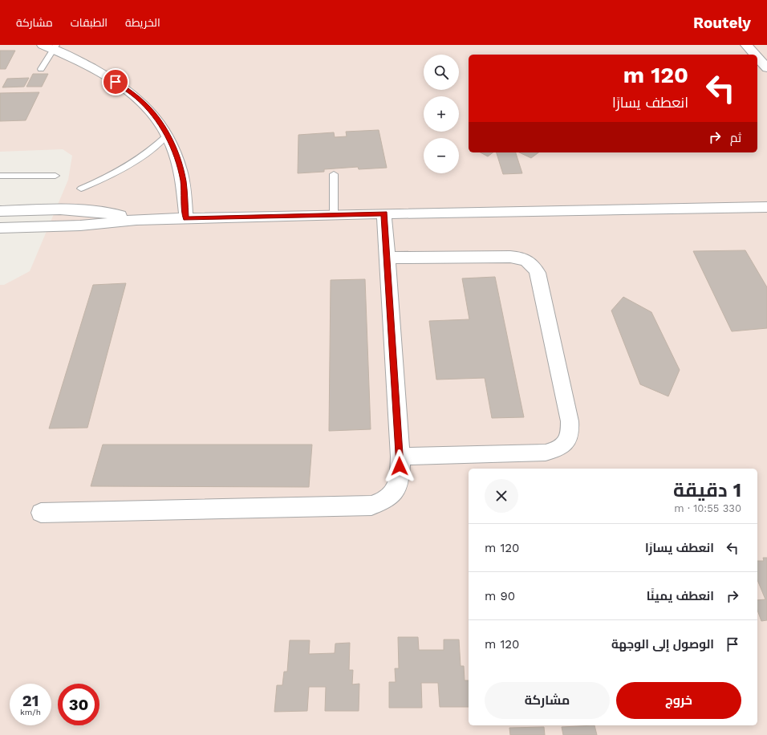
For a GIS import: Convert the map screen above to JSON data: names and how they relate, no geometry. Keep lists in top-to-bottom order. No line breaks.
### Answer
{"page":{"header":"Routely","nav":["الخريطة","الطبقات","مشاركة"],"map_buttons":["+","−"],"turn":["120 m","انعطف يسارًا"],"then":"ثم","heading":["1 دقيقة","330 m · 10:55"],"list":[{"name":"انعطف يسارًا","value":"120 m"},{"name":"انعطف يمينًا","value":"90 m"},{"name":"الوصول إلى الوجهة","value":"120 m"}],"buttons":["خروج","مشاركة"],"speed":"21 km/h","limit":"30"}}
